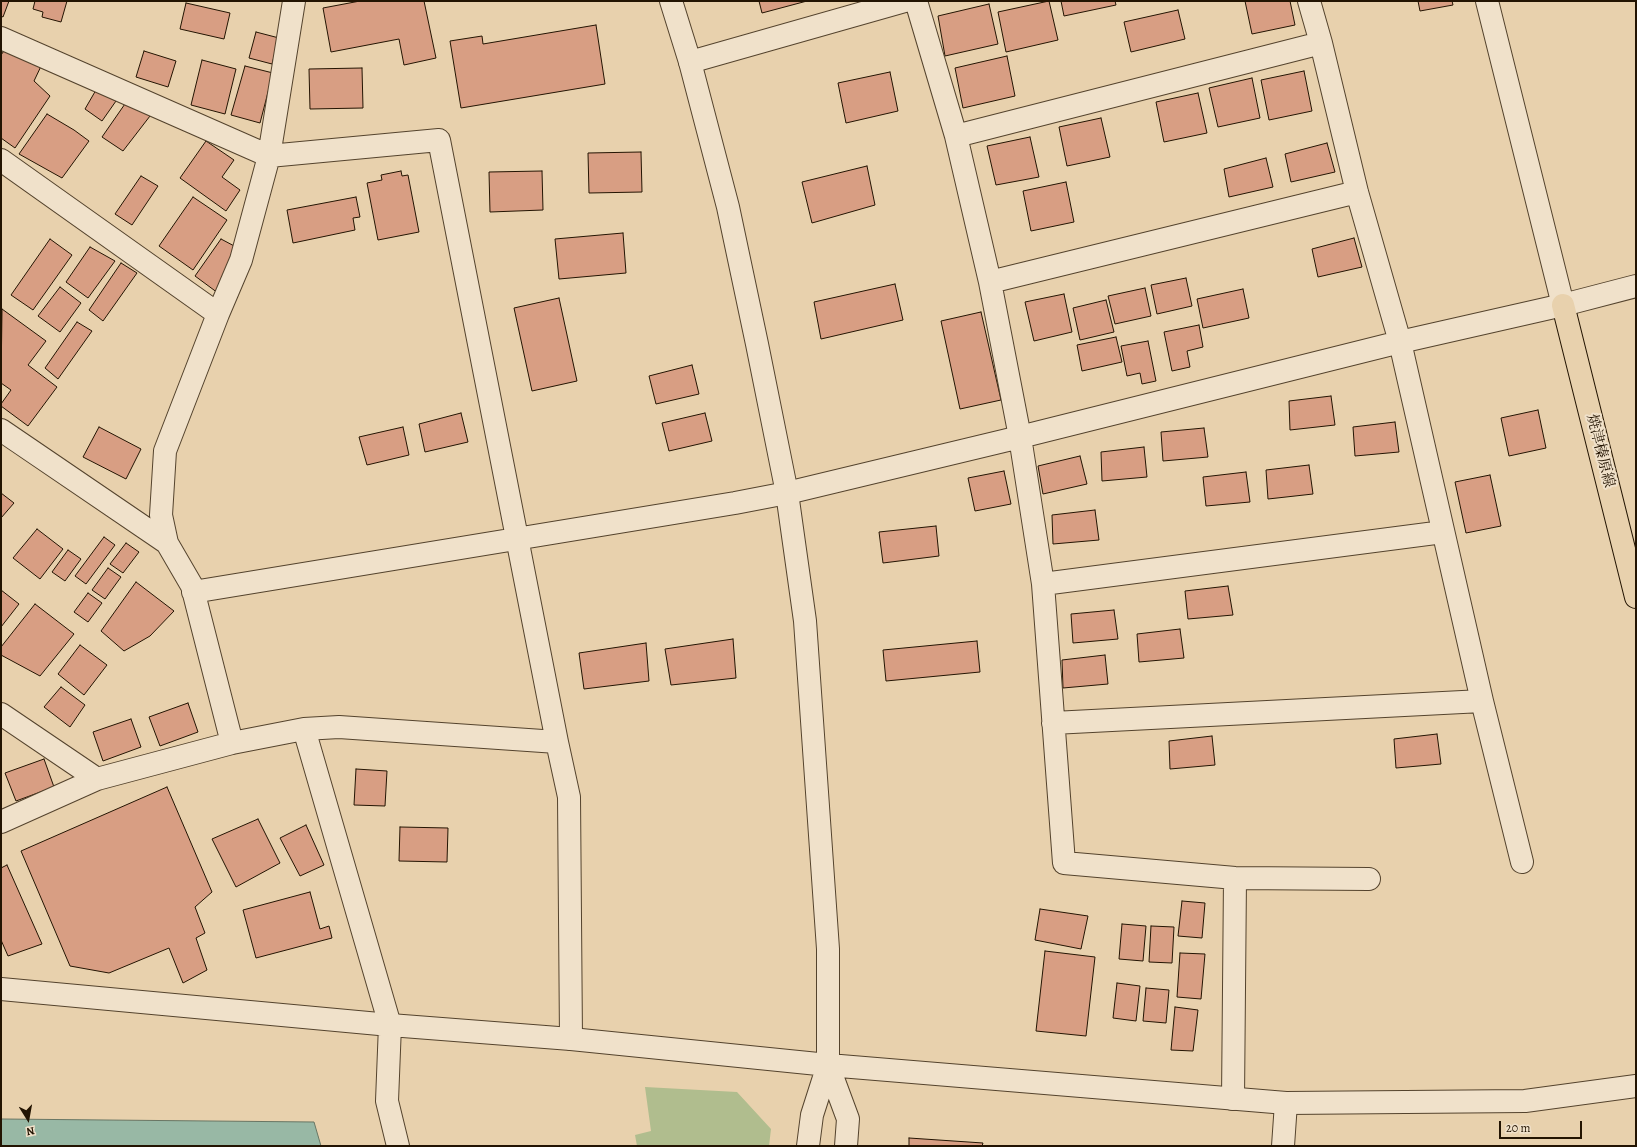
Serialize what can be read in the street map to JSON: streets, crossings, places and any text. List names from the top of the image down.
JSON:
{
  "streets": {
    "main road": ["焼津榛原線"]
  },
  "scale_bar": "20 m",
  "north": "bottom"
}
